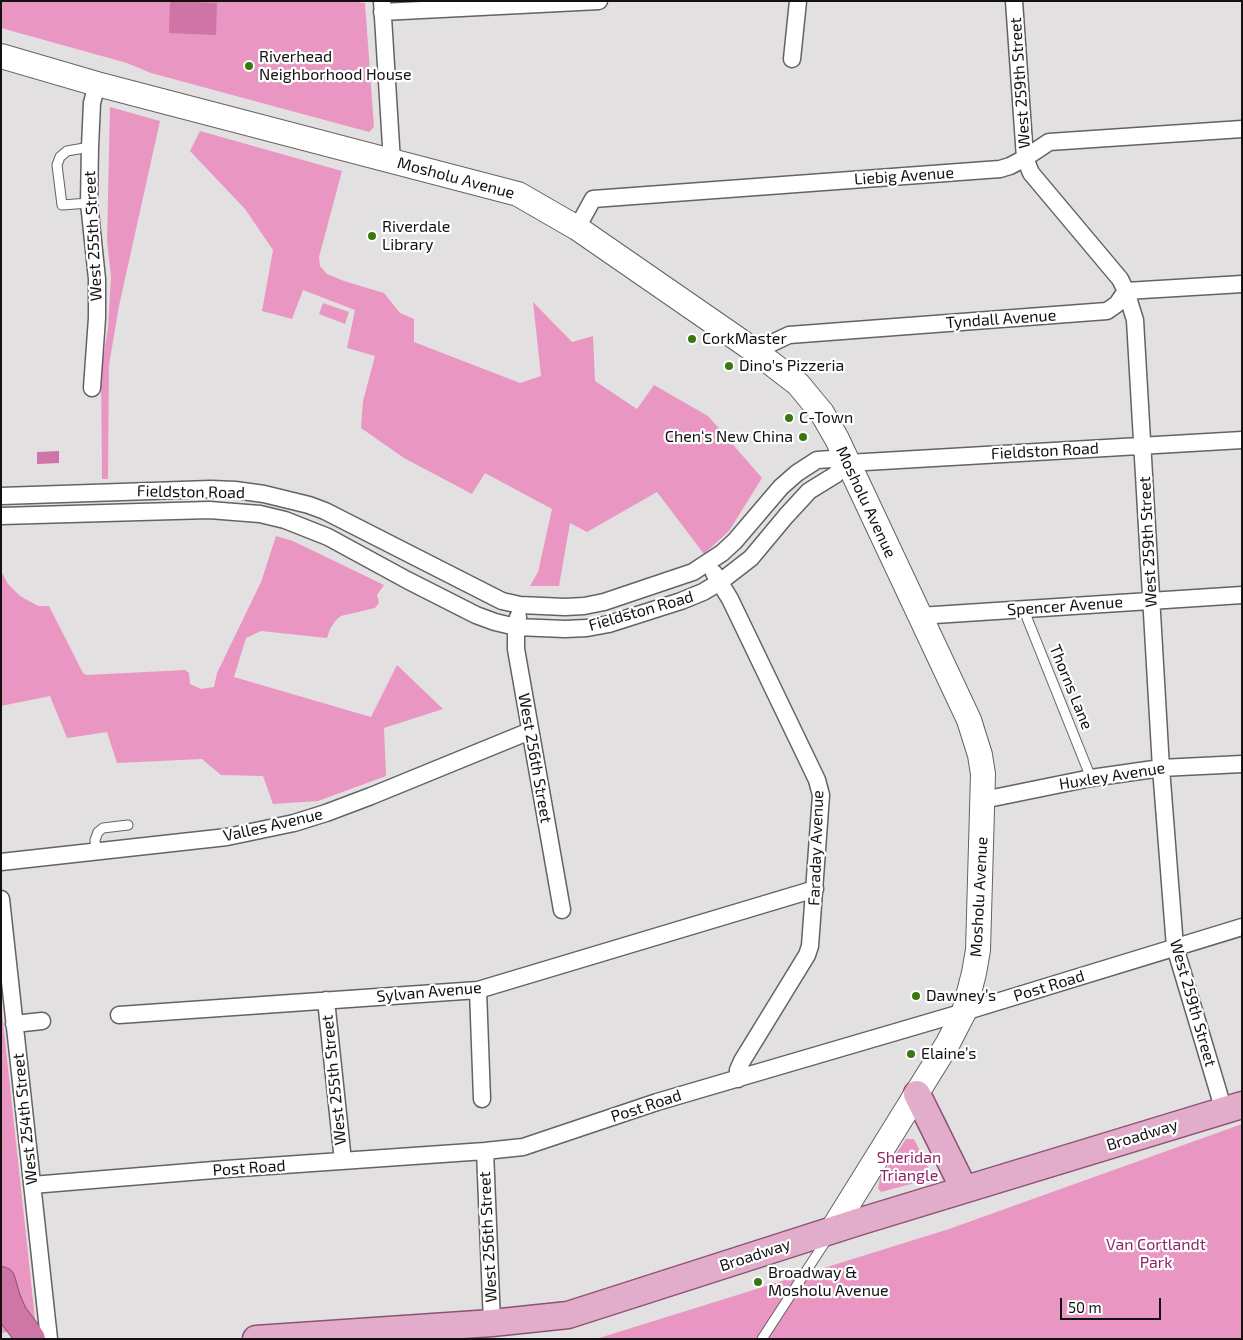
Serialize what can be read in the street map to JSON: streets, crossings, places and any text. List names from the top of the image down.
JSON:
{
  "streets": {
    "main road": ["Broadway"],
    "street": [
      "West 259th Street",
      "Liebig Avenue",
      "Mosholu Avenue",
      "West 255th Street",
      "Tyndall Avenue",
      "Fieldston Road",
      "Spencer Avenue",
      "West 256th Street",
      "Huxley Avenue",
      "Valles Avenue",
      "Faraday Avenue",
      "Post Road",
      "Sylvan Avenue",
      "West 254th Street"
    ],
    "lane": ["Thorns Lane"]
  },
  "crossings": [
    ["West 259th Street", "Liebig Avenue"],
    ["West 259th Street", "Tyndall Avenue"],
    ["West 259th Street", "Fieldston Road"],
    ["West 259th Street", "Spencer Avenue"],
    ["West 259th Street", "Huxley Avenue"],
    ["West 259th Street", "Post Road"],
    ["West 259th Street", "Broadway"],
    ["Liebig Avenue", "Mosholu Avenue"],
    ["Mosholu Avenue", "West 255th Street"],
    ["Mosholu Avenue", "Tyndall Avenue"],
    ["Mosholu Avenue", "Fieldston Road"],
    ["Mosholu Avenue", "Spencer Avenue"],
    ["Mosholu Avenue", "Huxley Avenue"],
    ["Mosholu Avenue", "Post Road"],
    ["Mosholu Avenue", "Broadway"],
    ["West 255th Street", "Post Road"],
    ["West 255th Street", "Sylvan Avenue"],
    ["Fieldston Road", "West 256th Street"],
    ["Fieldston Road", "Faraday Avenue"],
    ["Spencer Avenue", "Thorns Lane"],
    ["Thorns Lane", "Huxley Avenue"],
    ["West 256th Street", "Valles Avenue"],
    ["West 256th Street", "Post Road"],
    ["West 256th Street", "Broadway"],
    ["Faraday Avenue", "Post Road"],
    ["Faraday Avenue", "Sylvan Avenue"],
    ["Post Road", "West 254th Street"]
  ],
  "parks": ["Sheridan Triangle", "Van Cortlandt Park"],
  "places": [
    "Riverhead Neighborhood House",
    "Riverdale Library",
    "CorkMaster",
    "Dino's Pizzeria",
    "C-Town",
    "Chen‘s New China",
    "Dawney’s",
    "Elaine’s",
    "Broadway & Mosholu Avenue"
  ],
  "scale_bar": "50 m"
}
